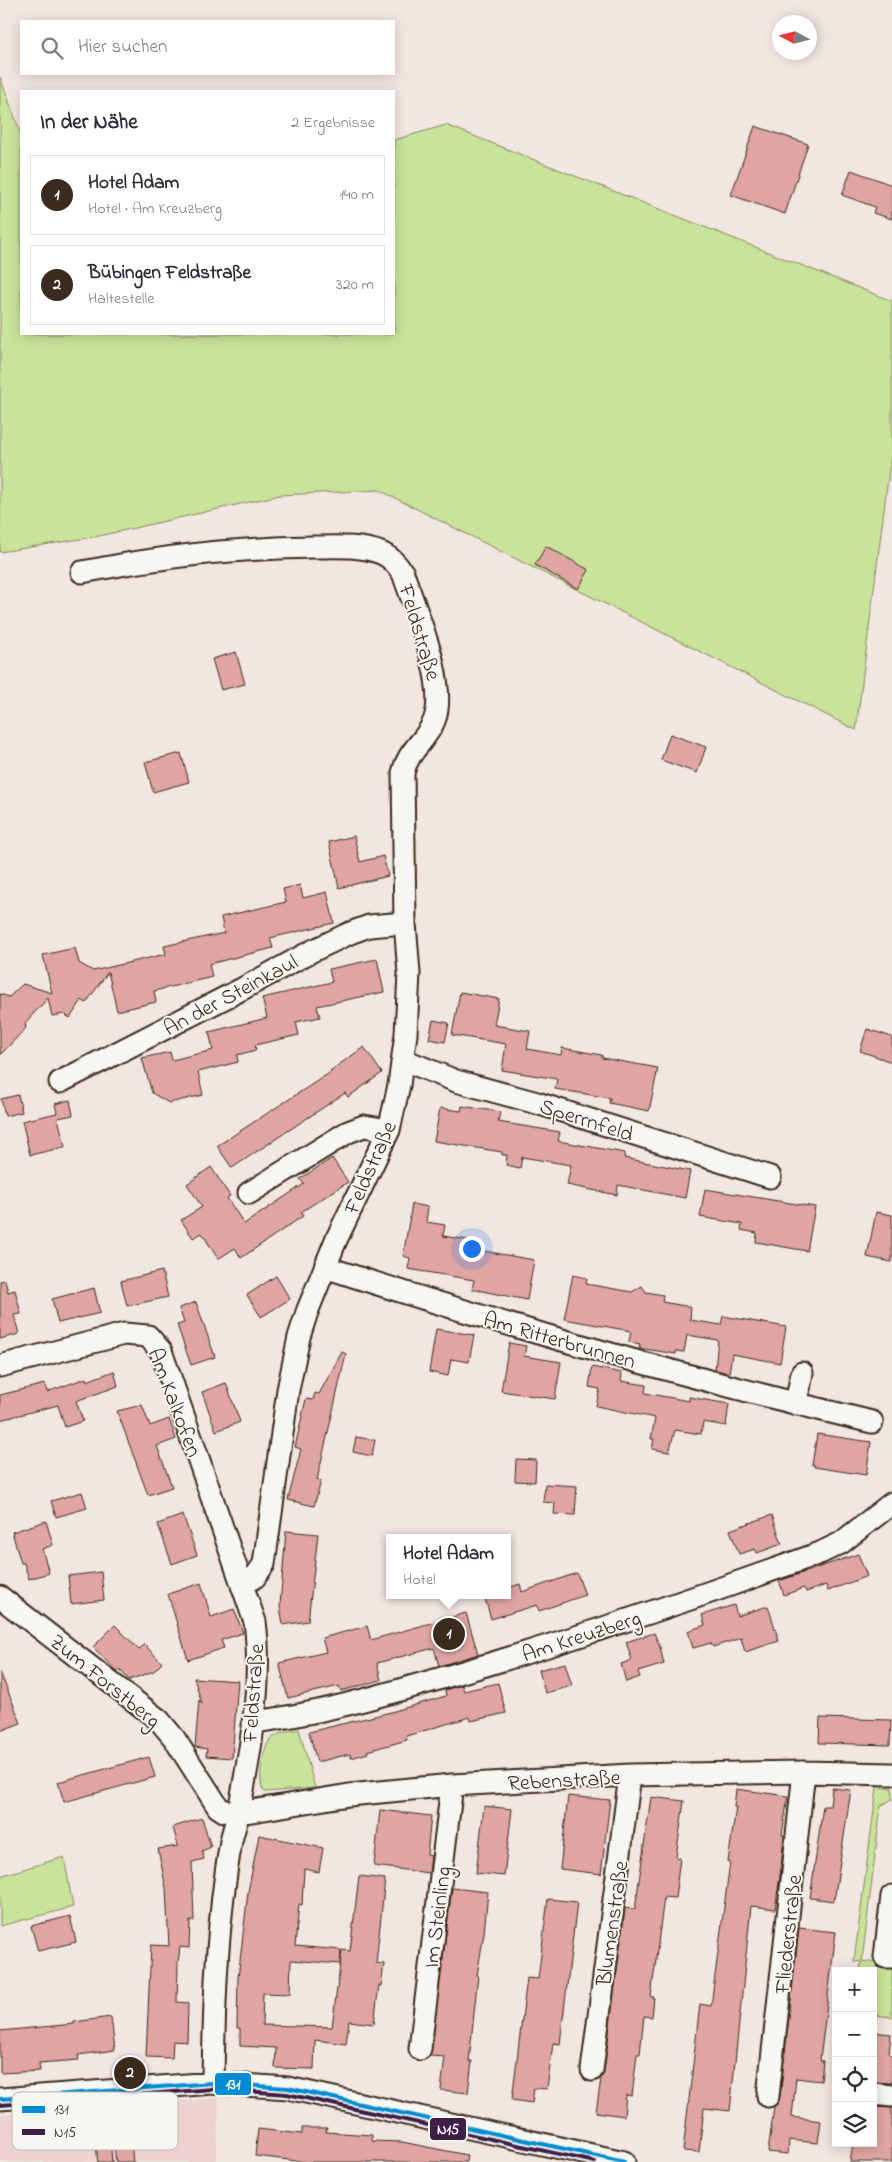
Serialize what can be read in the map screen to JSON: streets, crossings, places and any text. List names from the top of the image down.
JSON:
{
  "streets": {
    "street": [
      "Feldstraße",
      "An der Steinkaul",
      "Sperrnfeld",
      "Am Ritterbrunnen",
      "Am Kalkofen",
      "Am Kreuzberg",
      "Zum Forstberg",
      "Rebenstraße",
      "Im Steinling",
      "Blumenstraße",
      "Fliederstraße"
    ]
  },
  "crossings": [
    ["Feldstraße", "An der Steinkaul"],
    ["Feldstraße", "Sperrnfeld"],
    ["Feldstraße", "Am Ritterbrunnen"],
    ["Feldstraße", "Am Kalkofen"],
    ["Feldstraße", "Am Kreuzberg"],
    ["Feldstraße", "Zum Forstberg"],
    ["Feldstraße", "Rebenstraße"],
    ["Zum Forstberg", "Rebenstraße"],
    ["Rebenstraße", "Im Steinling"],
    ["Rebenstraße", "Blumenstraße"],
    ["Rebenstraße", "Fliederstraße"]
  ],
  "lines": ["transit line 131", "transit line N15"],
  "legend": ["131", "N15"],
  "north": "left",
  "page": {
    "search": "Hier suchen",
    "heading": ["In der Nähe", "2 Ergebnisse"],
    "list": [
      {
        "mark": "1",
        "name": "Hotel Adam",
        "note": "Hotel · Am Kreuzberg",
        "value": "140 m"
      },
      {
        "mark": "2",
        "name": "Bübingen Feldstraße",
        "note": "Haltestelle",
        "value": "320 m"
      }
    ],
    "popup": ["Hotel Adam", "Hotel"],
    "pins": ["1", "2"],
    "map_buttons": ["+", "−"]
  }
}
